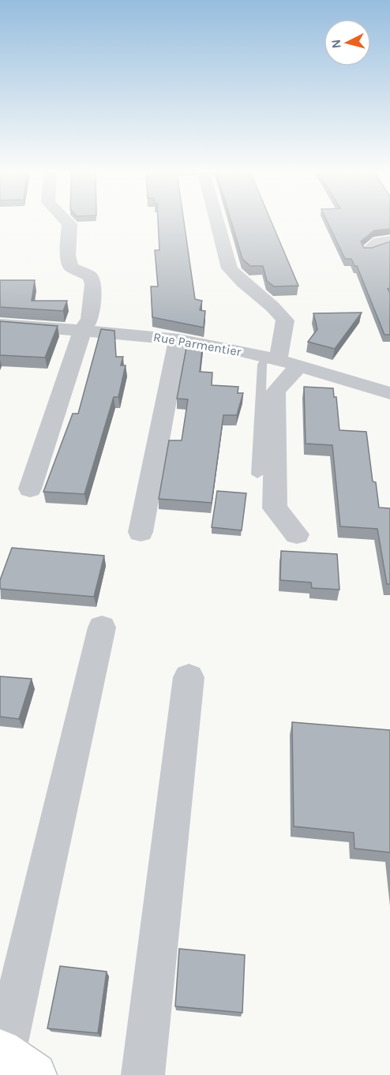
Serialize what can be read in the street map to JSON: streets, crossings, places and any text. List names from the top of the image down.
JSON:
{
  "streets": {
    "street": ["Rue Parmentier"]
  },
  "north": "left"
}
